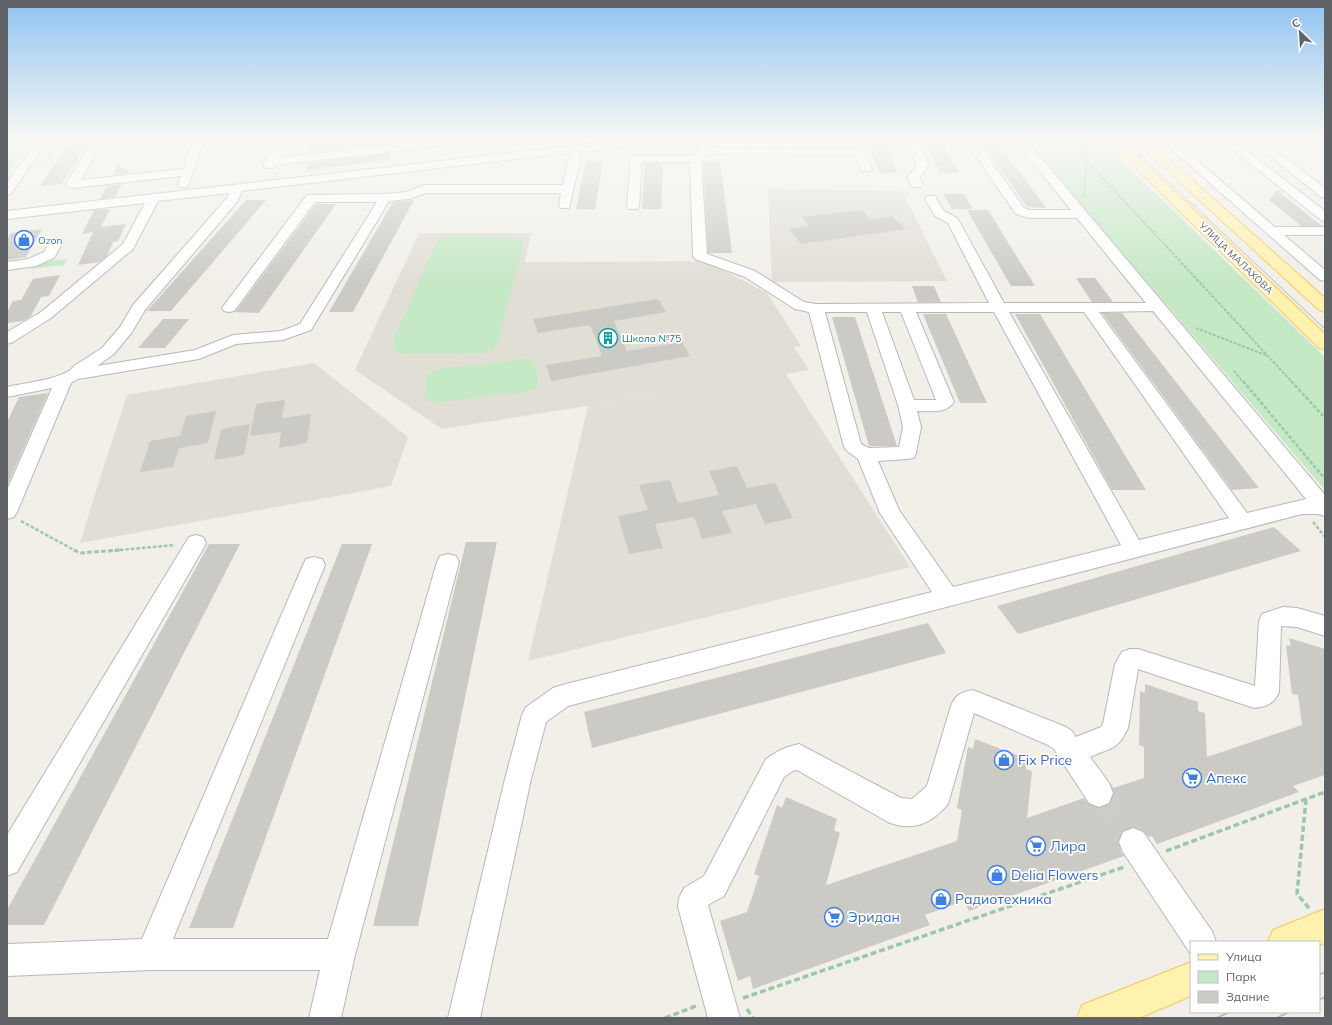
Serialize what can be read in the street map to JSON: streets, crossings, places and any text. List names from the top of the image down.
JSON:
{
  "streets": {
    "main road": ["УЛИЦА МАЛАХОВА"]
  },
  "places": {
    "shop": [
      "Ozon",
      "Fix Price",
      "Delia Flowers",
      "Радиотехника"
    ],
    "building": ["Школа №75"],
    "supermarket": ["Апекс", "Лира", "Эридан"]
  },
  "legend": ["Улица", "Парк", "Здание"],
  "north": "top left"
}
